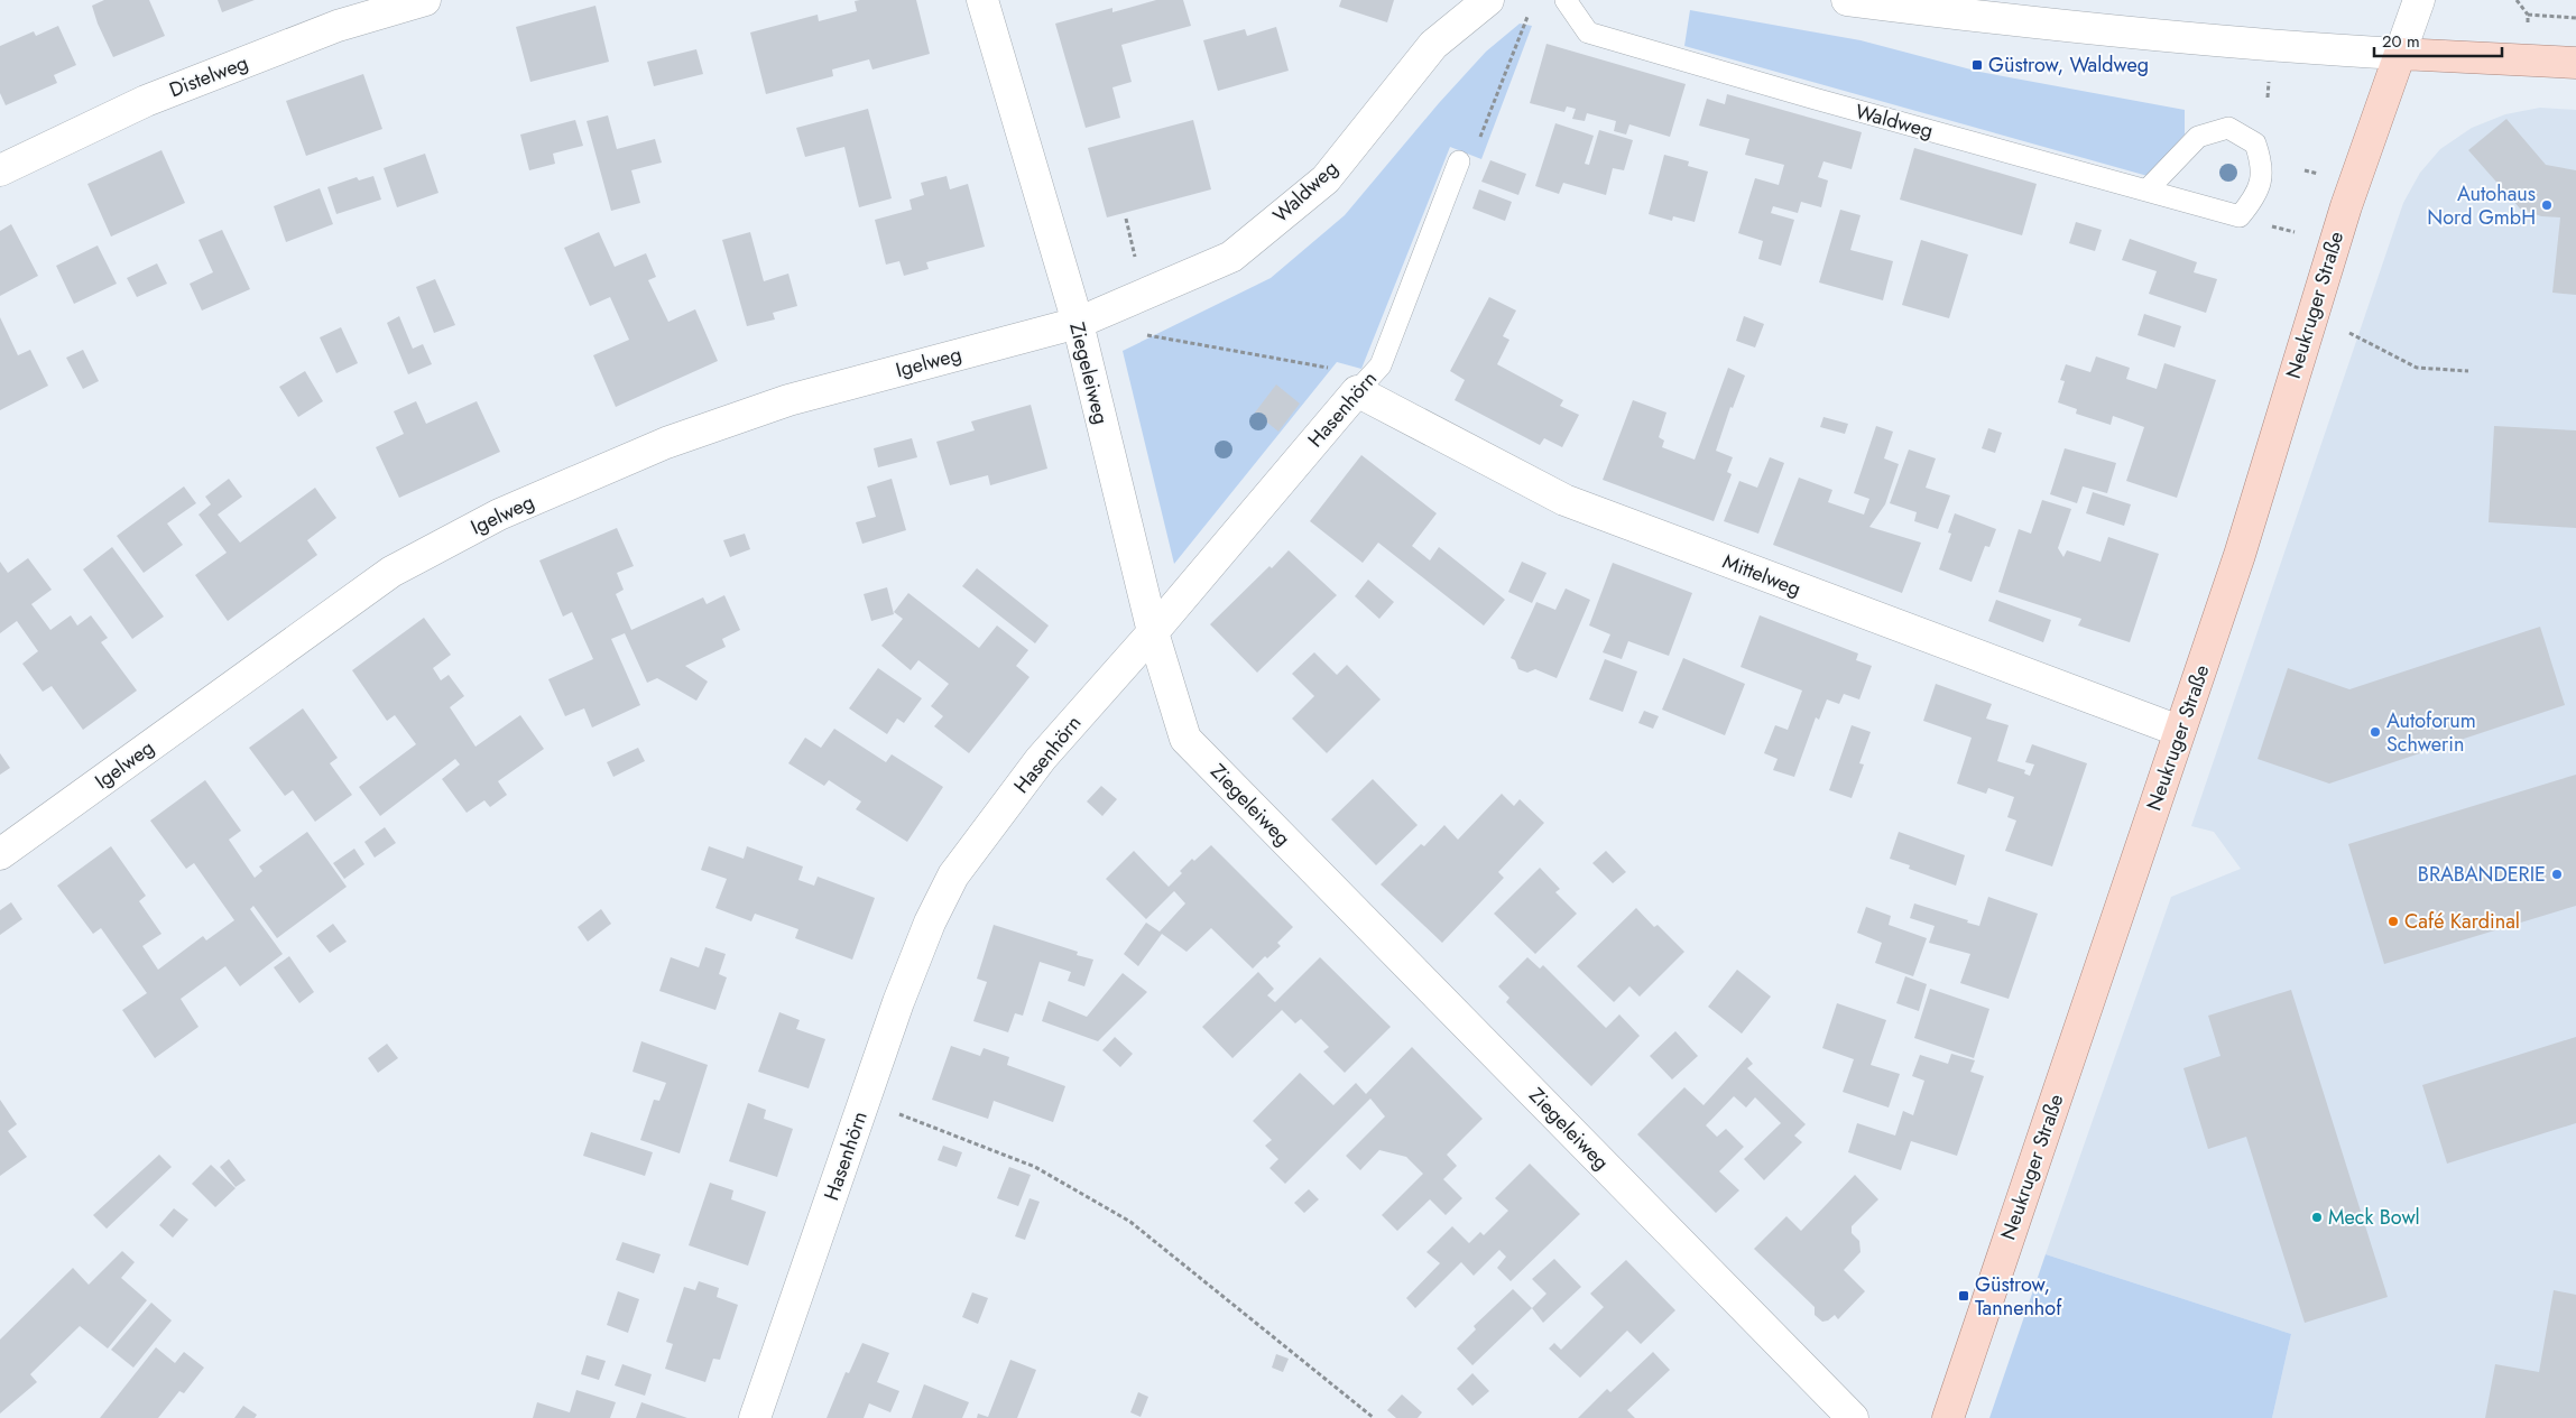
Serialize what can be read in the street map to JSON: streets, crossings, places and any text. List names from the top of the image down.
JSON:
{
  "streets": {
    "main road": ["Neukruger Straße"],
    "street": [
      "Distelweg",
      "Waldweg",
      "Igelweg",
      "Ziegeleiweg",
      "Hasenhörn",
      "Mittelweg"
    ]
  },
  "crossings": [
    ["Waldweg", "Igelweg"],
    ["Waldweg", "Ziegeleiweg"],
    ["Neukruger Straße", "Mittelweg"],
    ["Igelweg", "Ziegeleiweg"],
    ["Ziegeleiweg", "Hasenhörn"],
    ["Hasenhörn", "Mittelweg"]
  ],
  "places": {
    "transit": ["Güstrow, Waldweg", "Güstrow, Tannenhof"],
    "other": [
      "Autohaus Nord GmbH",
      "Autoforum Schwerin",
      "BRABANDERIE",
      "Café Kardinal",
      "Meck Bowl"
    ]
  },
  "scale_bar": "20 m"
}
